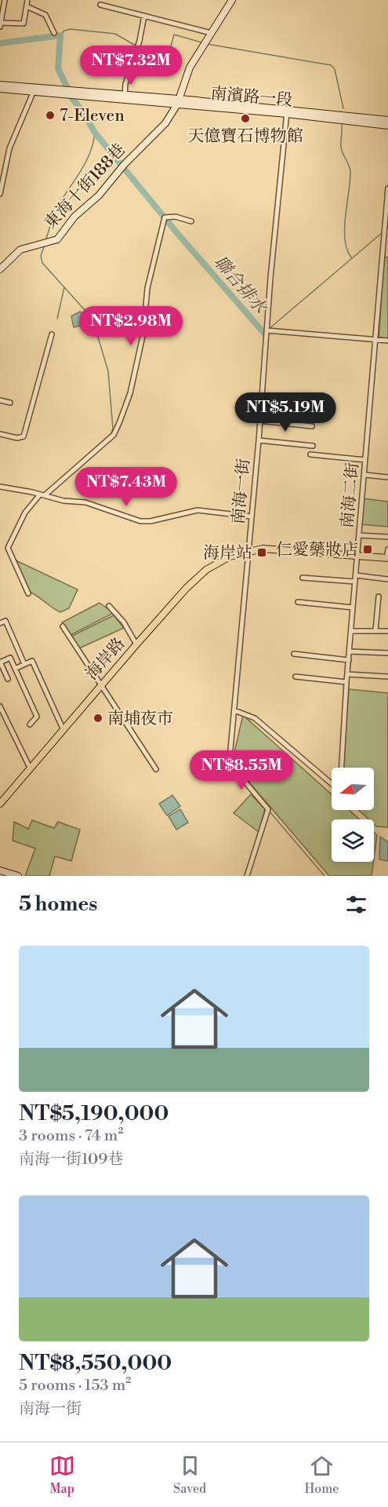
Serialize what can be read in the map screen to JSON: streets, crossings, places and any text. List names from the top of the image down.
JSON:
{
  "streets": {
    "main road": ["南濱路一段", "東海十街188巷", "海岸路"],
    "street": ["南海一街", "南海二街"]
  },
  "crossings": [
    ["南濱路一段", "東海十街188巷"],
    ["南濱路一段", "南海一街"],
    ["南海一街", "海岸路"],
    ["南海二街", "海岸路"]
  ],
  "water": ["聯合排水"],
  "places": {
    "other": ["7-Eleven", "天億寶石博物館", "南埔夜市"],
    "transit": ["仁愛藥妝店", "海岸站"]
  },
  "north": "left",
  "page": {
    "price": [
      "NT$7.32M",
      "NT$2.98M",
      "NT$5.19M",
      "NT$7.43M",
      "NT$8.55M"
    ],
    "heading": "5 homes",
    "list": [
      {
        "name": "NT$5,190,000",
        "note": "3 rooms · 74 m² · 南海一街109巷"
      },
      {
        "name": "NT$8,550,000",
        "note": "5 rooms · 153 m² · 南海一街"
      }
    ],
    "tabs": ["Map", "Saved", "Home"]
  }
}
